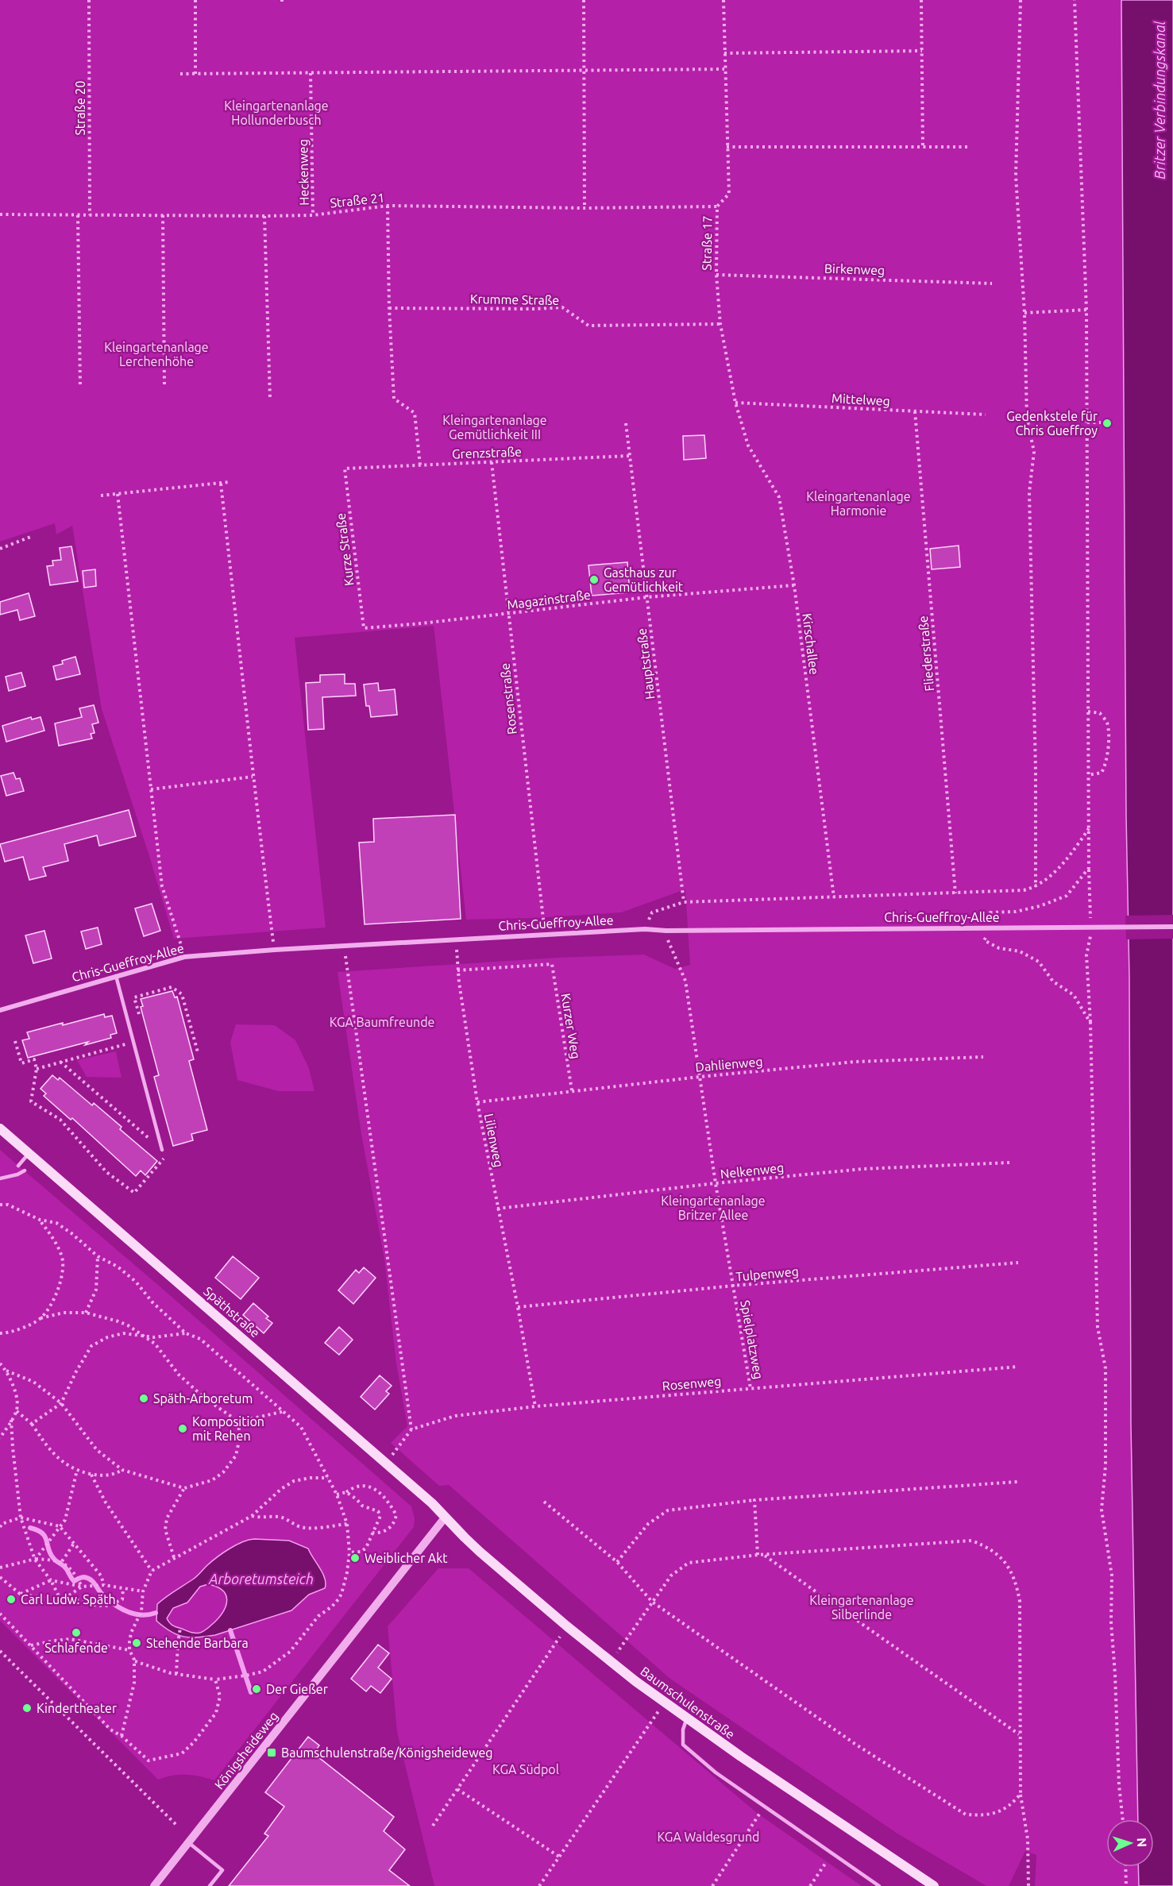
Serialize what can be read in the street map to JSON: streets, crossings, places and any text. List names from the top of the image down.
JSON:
{
  "streets": {
    "main road": ["Späthstraße", "Baumschulenstraße"],
    "street": ["Chris-Gueffroy-Allee", "Königsheideweg"],
    "path": [
      "Straße 20",
      "Heckenweg",
      "Straße 21",
      "Straße 17",
      "Birkenweg",
      "Krumme Straße",
      "Mittelweg",
      "Grenzstraße",
      "Kurze Straße",
      "Magazinstraße",
      "Kirschallee",
      "Fliederstraße",
      "Hauptstraße",
      "Rosenstraße",
      "Kurzer Weg",
      "Dahlienweg",
      "Lilienweg",
      "Nelkenweg",
      "Tulpenweg",
      "Spielplatzweg",
      "Rosenweg"
    ]
  },
  "crossings": [
    ["Straße 20", "Straße 21"],
    ["Heckenweg", "Straße 21"],
    ["Straße 21", "Straße 17"],
    ["Straße 17", "Birkenweg"],
    ["Straße 17", "Krumme Straße"],
    ["Straße 17", "Mittelweg"],
    ["Straße 17", "Kirschallee"],
    ["Mittelweg", "Kirschallee"],
    ["Mittelweg", "Fliederstraße"],
    ["Grenzstraße", "Kurze Straße"],
    ["Grenzstraße", "Hauptstraße"],
    ["Grenzstraße", "Rosenstraße"],
    ["Kurze Straße", "Magazinstraße"],
    ["Magazinstraße", "Kirschallee"],
    ["Magazinstraße", "Hauptstraße"],
    ["Magazinstraße", "Rosenstraße"],
    ["Rosenstraße", "Chris-Gueffroy-Allee"],
    ["Chris-Gueffroy-Allee", "Lilienweg"],
    ["Chris-Gueffroy-Allee", "Spielplatzweg"],
    ["Kurzer Weg", "Dahlienweg"],
    ["Kurzer Weg", "Lilienweg"],
    ["Dahlienweg", "Lilienweg"],
    ["Dahlienweg", "Spielplatzweg"],
    ["Lilienweg", "Nelkenweg"],
    ["Lilienweg", "Tulpenweg"],
    ["Lilienweg", "Rosenweg"],
    ["Nelkenweg", "Spielplatzweg"],
    ["Tulpenweg", "Spielplatzweg"],
    ["Späthstraße", "Baumschulenstraße"],
    ["Späthstraße", "Königsheideweg"],
    ["Spielplatzweg", "Rosenweg"],
    ["Baumschulenstraße", "Königsheideweg"]
  ],
  "water": ["Britzer Verbindungskanal", "Arboretumsteich"],
  "parks": [
    "Kleingartenanlage Hollunderbusch",
    "Kleingartenanlage Lerchenhöhe",
    "Kleingartenanlage Gemütlichkeit III",
    "Kleingartenanlage Harmonie",
    "KGA Baumfreunde",
    "Kleingartenanlage Britzer Allee",
    "Kleingartenanlage Silberlinde",
    "KGA Südpol",
    "KGA Waldesgrund"
  ],
  "places": {
    "other": [
      "Gedenkstele für Chris Gueffroy",
      "Gasthaus zur Gemütlichkeit",
      "Späth-Arboretum",
      "Komposition mit Rehen",
      "Weiblicher Akt",
      "Carl Ludw. Späth",
      "Schlafende",
      "Stehende Barbara",
      "Der Gießer",
      "Kindertheater"
    ],
    "transit": ["Baumschulenstraße/Königsheideweg"]
  },
  "north": "right"
}
